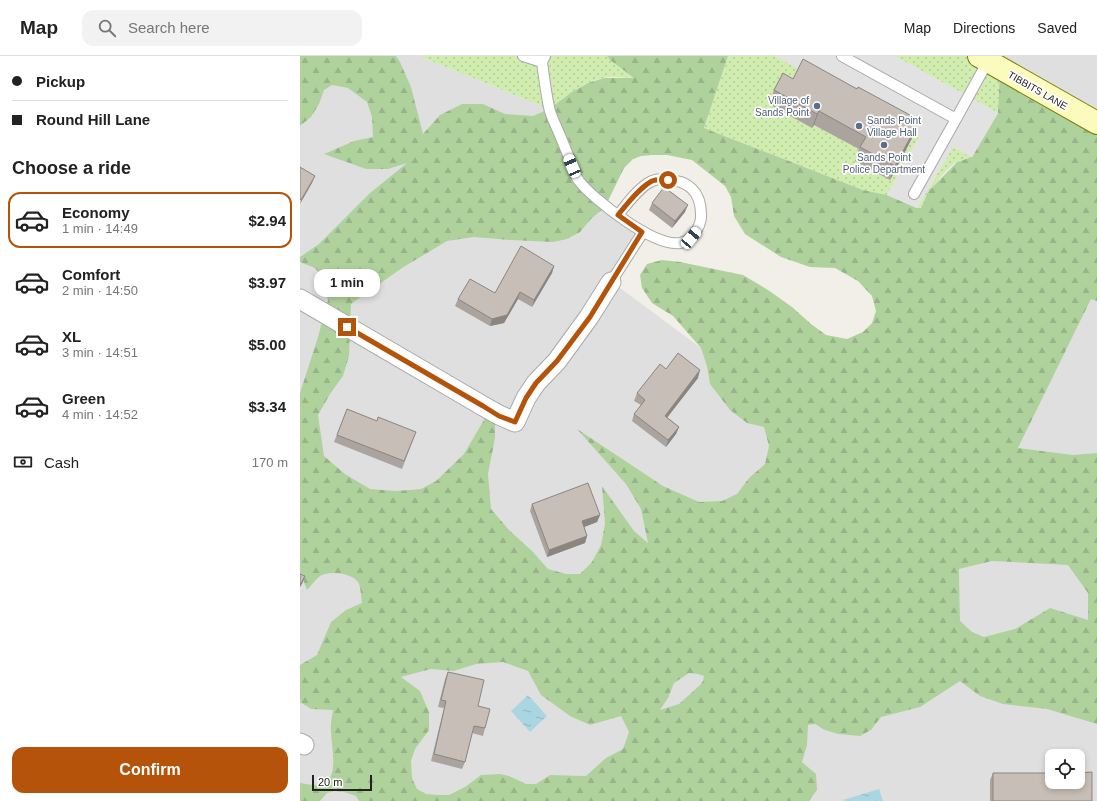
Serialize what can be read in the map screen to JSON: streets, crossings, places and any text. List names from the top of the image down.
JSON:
{
  "streets": {
    "street": ["TIBBITS LANE"]
  },
  "places": ["Village of Sands Point", "Sands Point Village Hall", "Sands Point Police Department"],
  "scale_bar": "20 m",
  "page": {
    "header": "Map",
    "search": "Search here",
    "nav": ["Map", "Directions", "Saved"],
    "banner": ["Pickup", "Round Hill Lane"],
    "heading": "Choose a ride",
    "list": [
      {
        "name": "Economy",
        "note": "1 min · 14:49",
        "value": "$2.94"
      },
      {
        "name": "Comfort",
        "note": "2 min · 14:50",
        "value": "$3.97"
      },
      {
        "name": "XL",
        "note": "3 min · 14:51",
        "value": "$5.00"
      },
      {
        "name": "Green",
        "note": "4 min · 14:52",
        "value": "$3.34"
      }
    ],
    "bubble": "1 min",
    "pay": ["Cash", "170 m"],
    "buttons": "Confirm",
    "scale": "20 m"
  }
}
